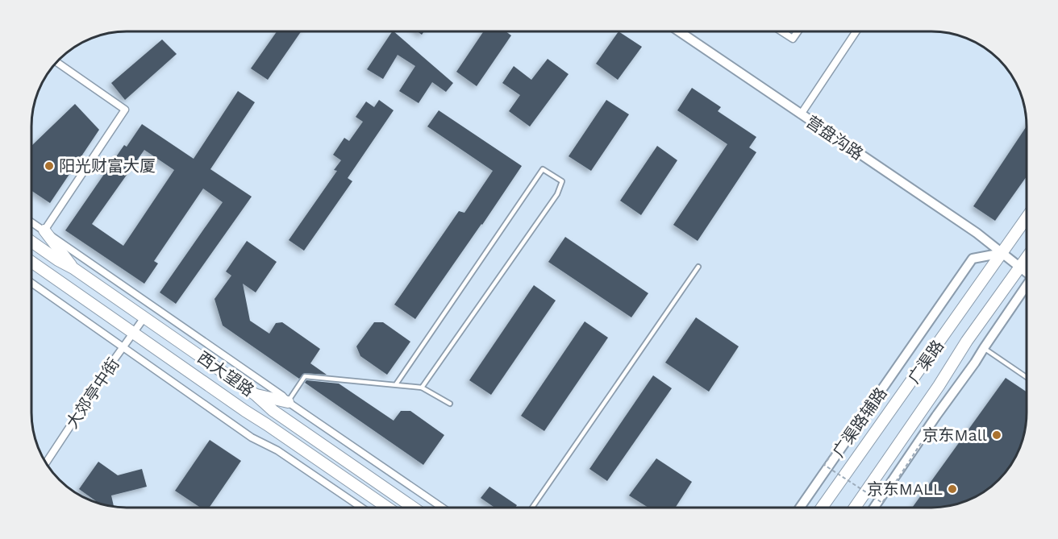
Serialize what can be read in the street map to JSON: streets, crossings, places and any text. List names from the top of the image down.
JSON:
{
  "streets": {
    "main road": ["广渠路", "西大望路"],
    "street": ["营盘沟路", "大郊亭中街", "广渠路辅路"]
  },
  "crossings": [
    ["营盘沟路", "广渠路"],
    ["营盘沟路", "广渠路辅路"],
    ["广渠路", "广渠路辅路"],
    ["西大望路", "大郊亭中街"]
  ],
  "places": ["阳光财富大厦", "京东Mall", "京东MALL"]
}
